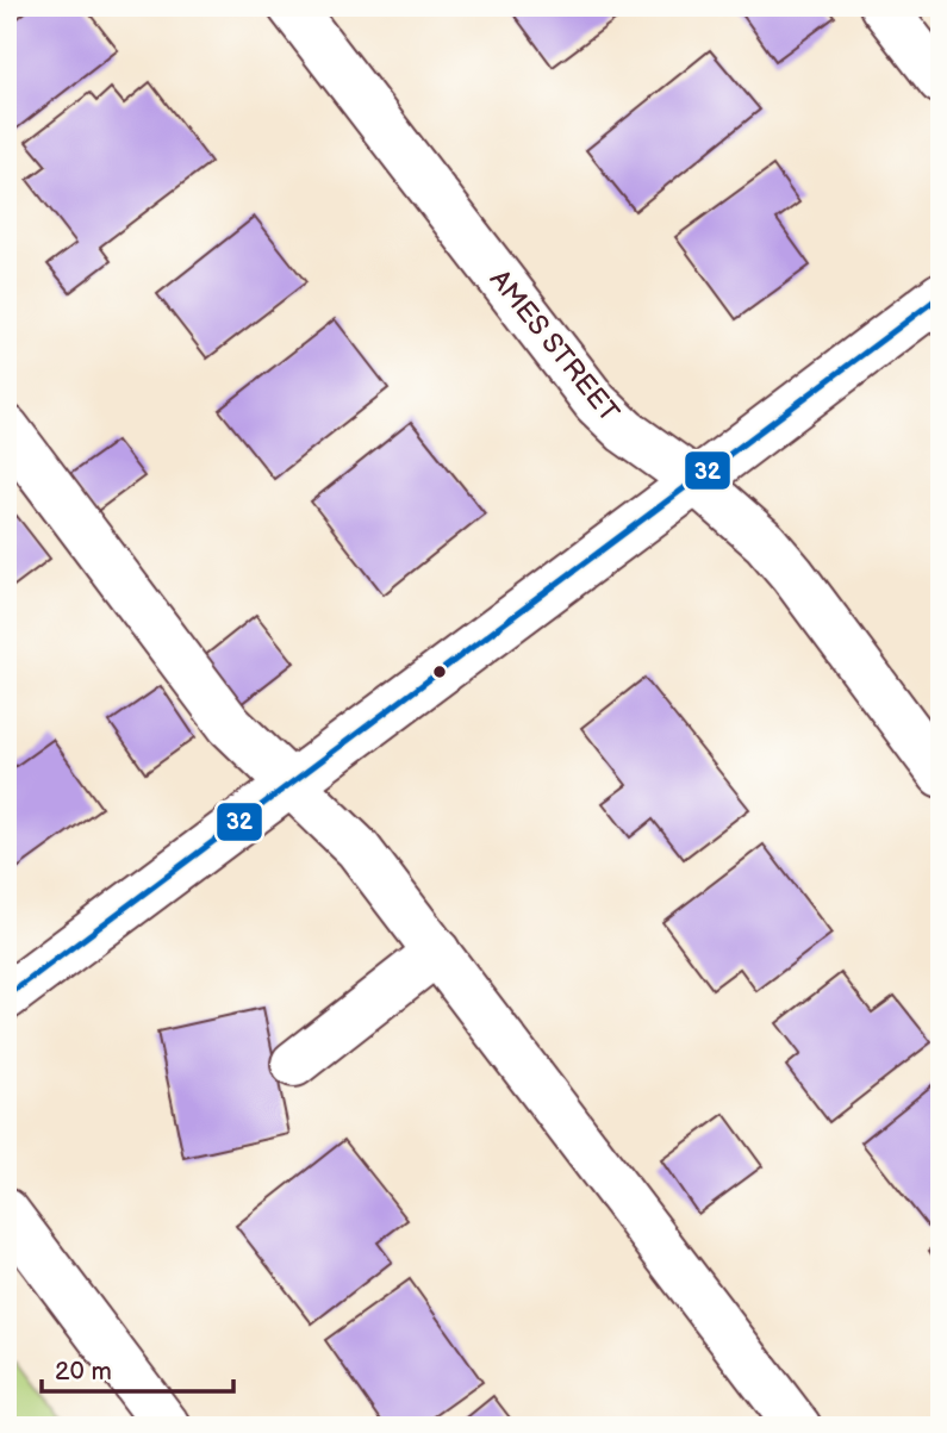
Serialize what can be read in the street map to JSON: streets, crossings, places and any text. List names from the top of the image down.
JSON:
{
  "streets": {
    "street": ["AMES STREET"]
  },
  "lines": ["transit line 32"],
  "scale_bar": "20 m"
}
